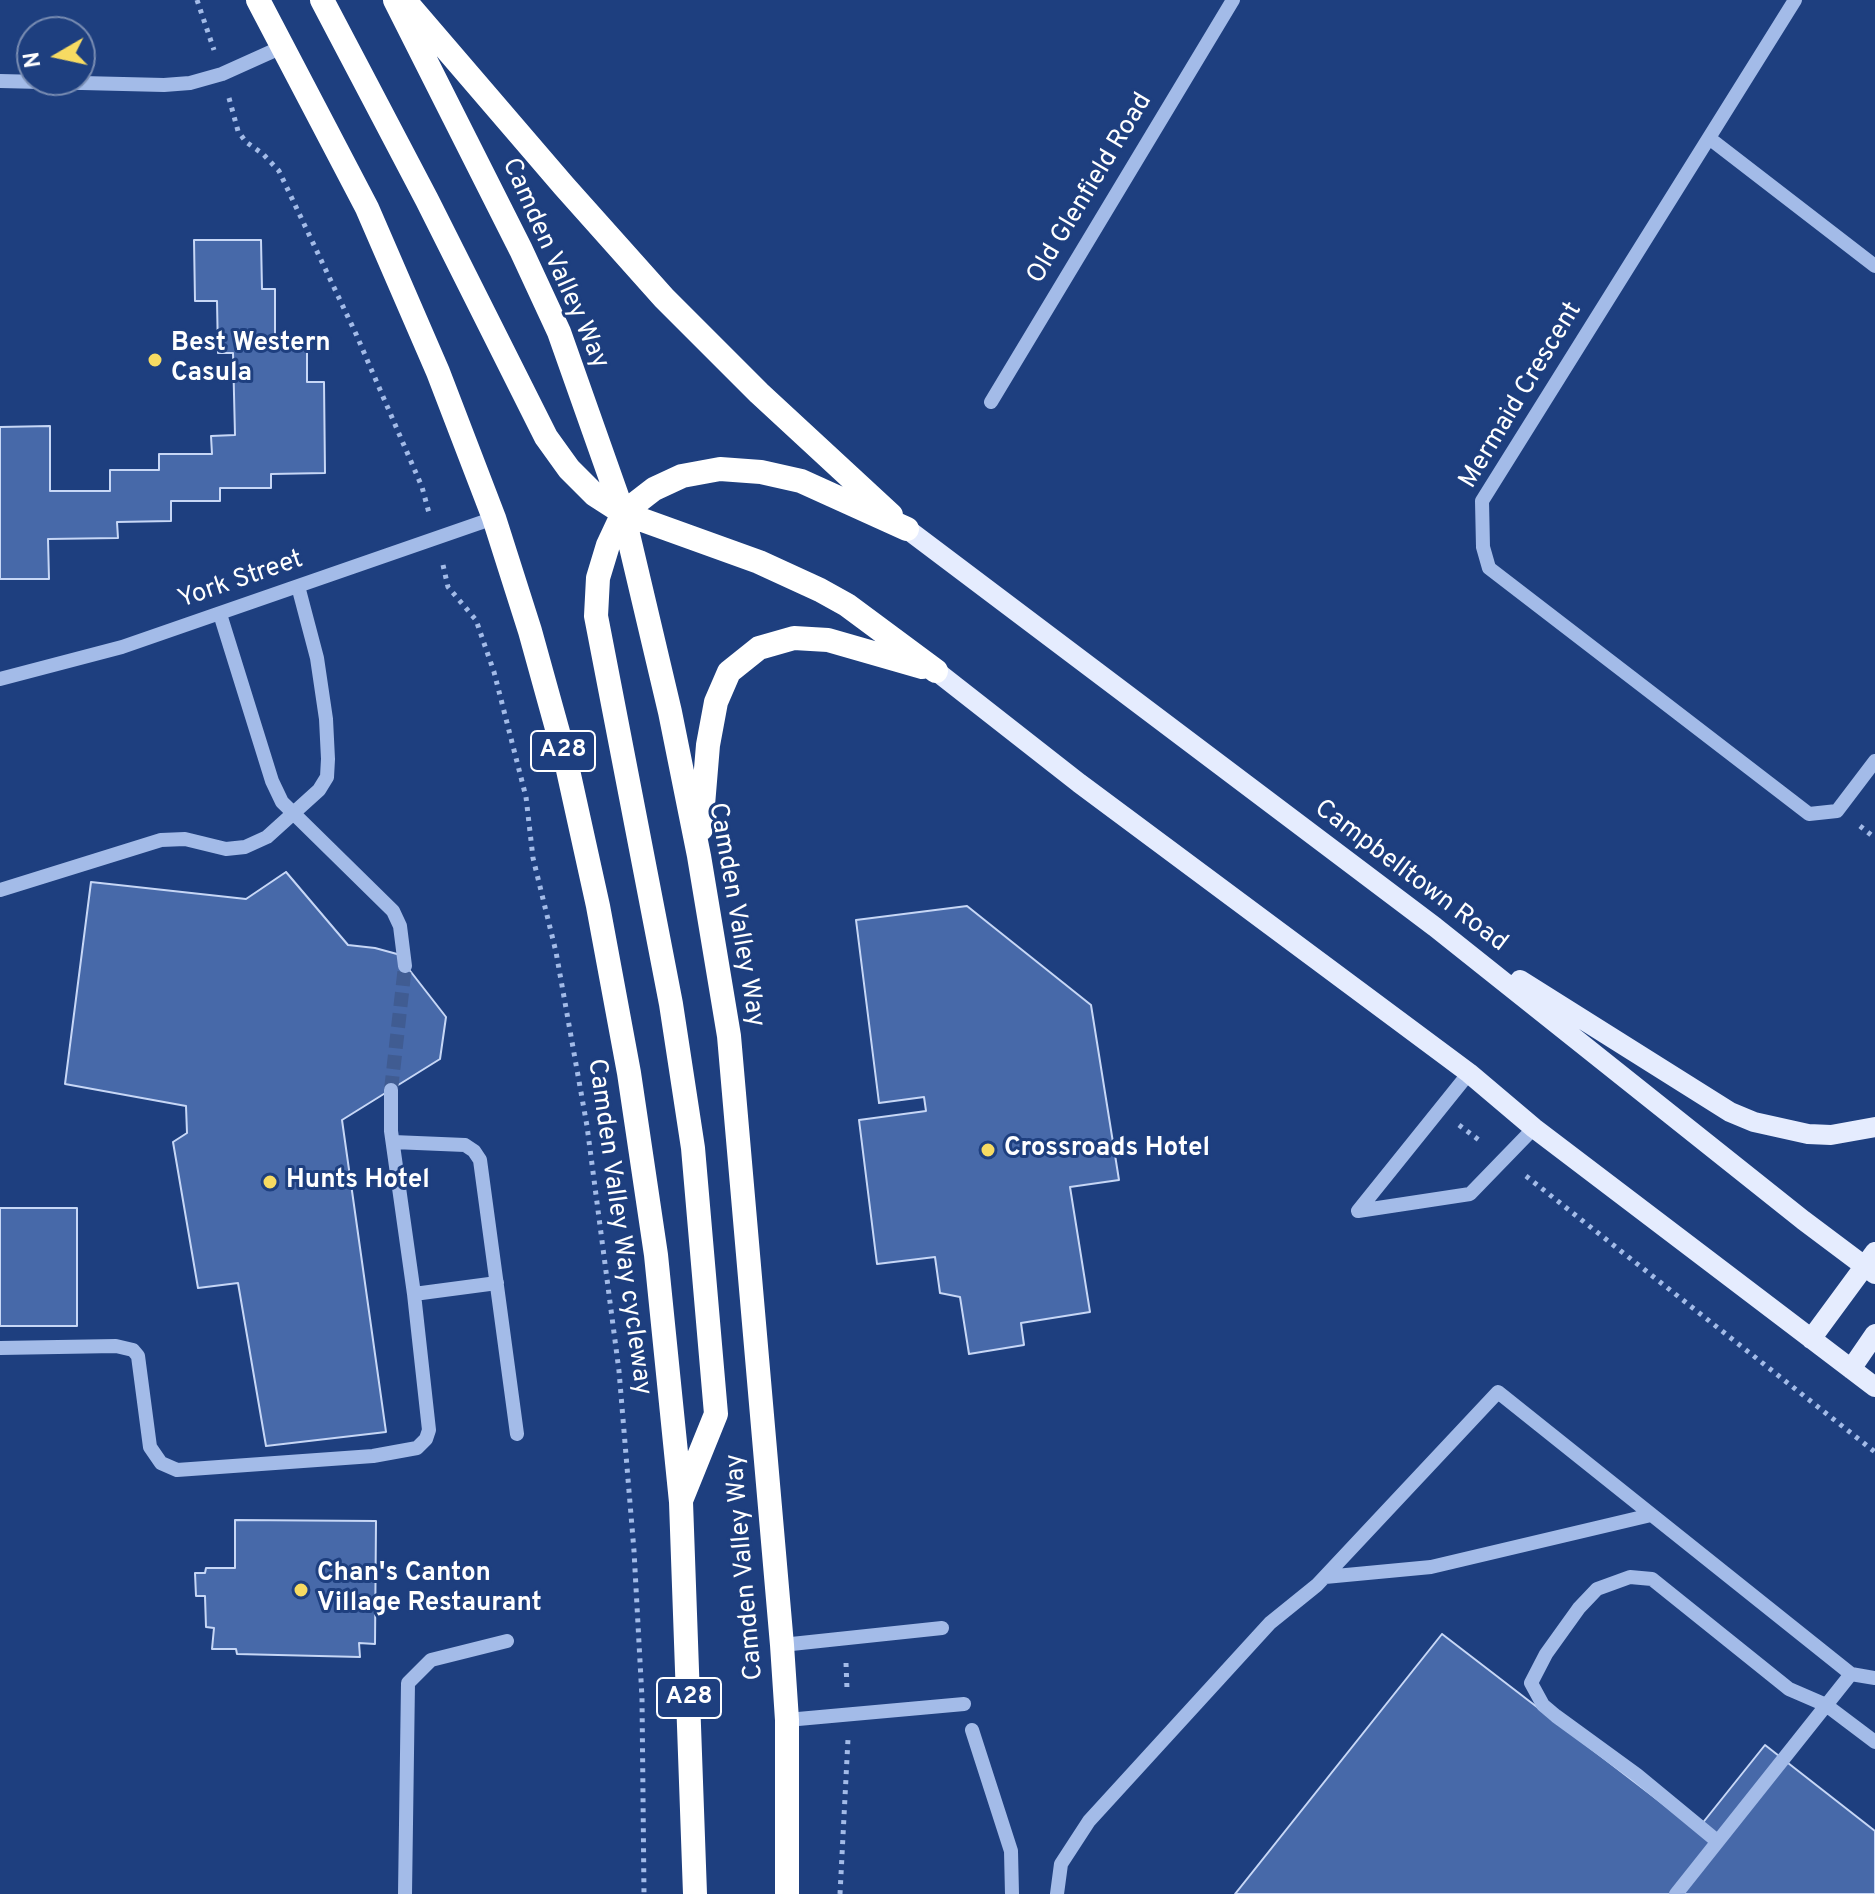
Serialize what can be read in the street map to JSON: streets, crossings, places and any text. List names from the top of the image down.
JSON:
{
  "streets": {
    "highway": ["Camden Valley Way", "A28"],
    "main road": ["Campbelltown Road"],
    "street": ["Old Glenfield Road", "Mermaid Crescent", "York Street"],
    "path": ["Camden Valley Way cycleway"]
  },
  "crossings": [
    ["York Street", "A28"]
  ],
  "places": [
    "Best Western Casula",
    "Crossroads Hotel",
    "Hunts Hotel",
    "Chan's Canton Village Restaurant"
  ],
  "north": "left"
}
